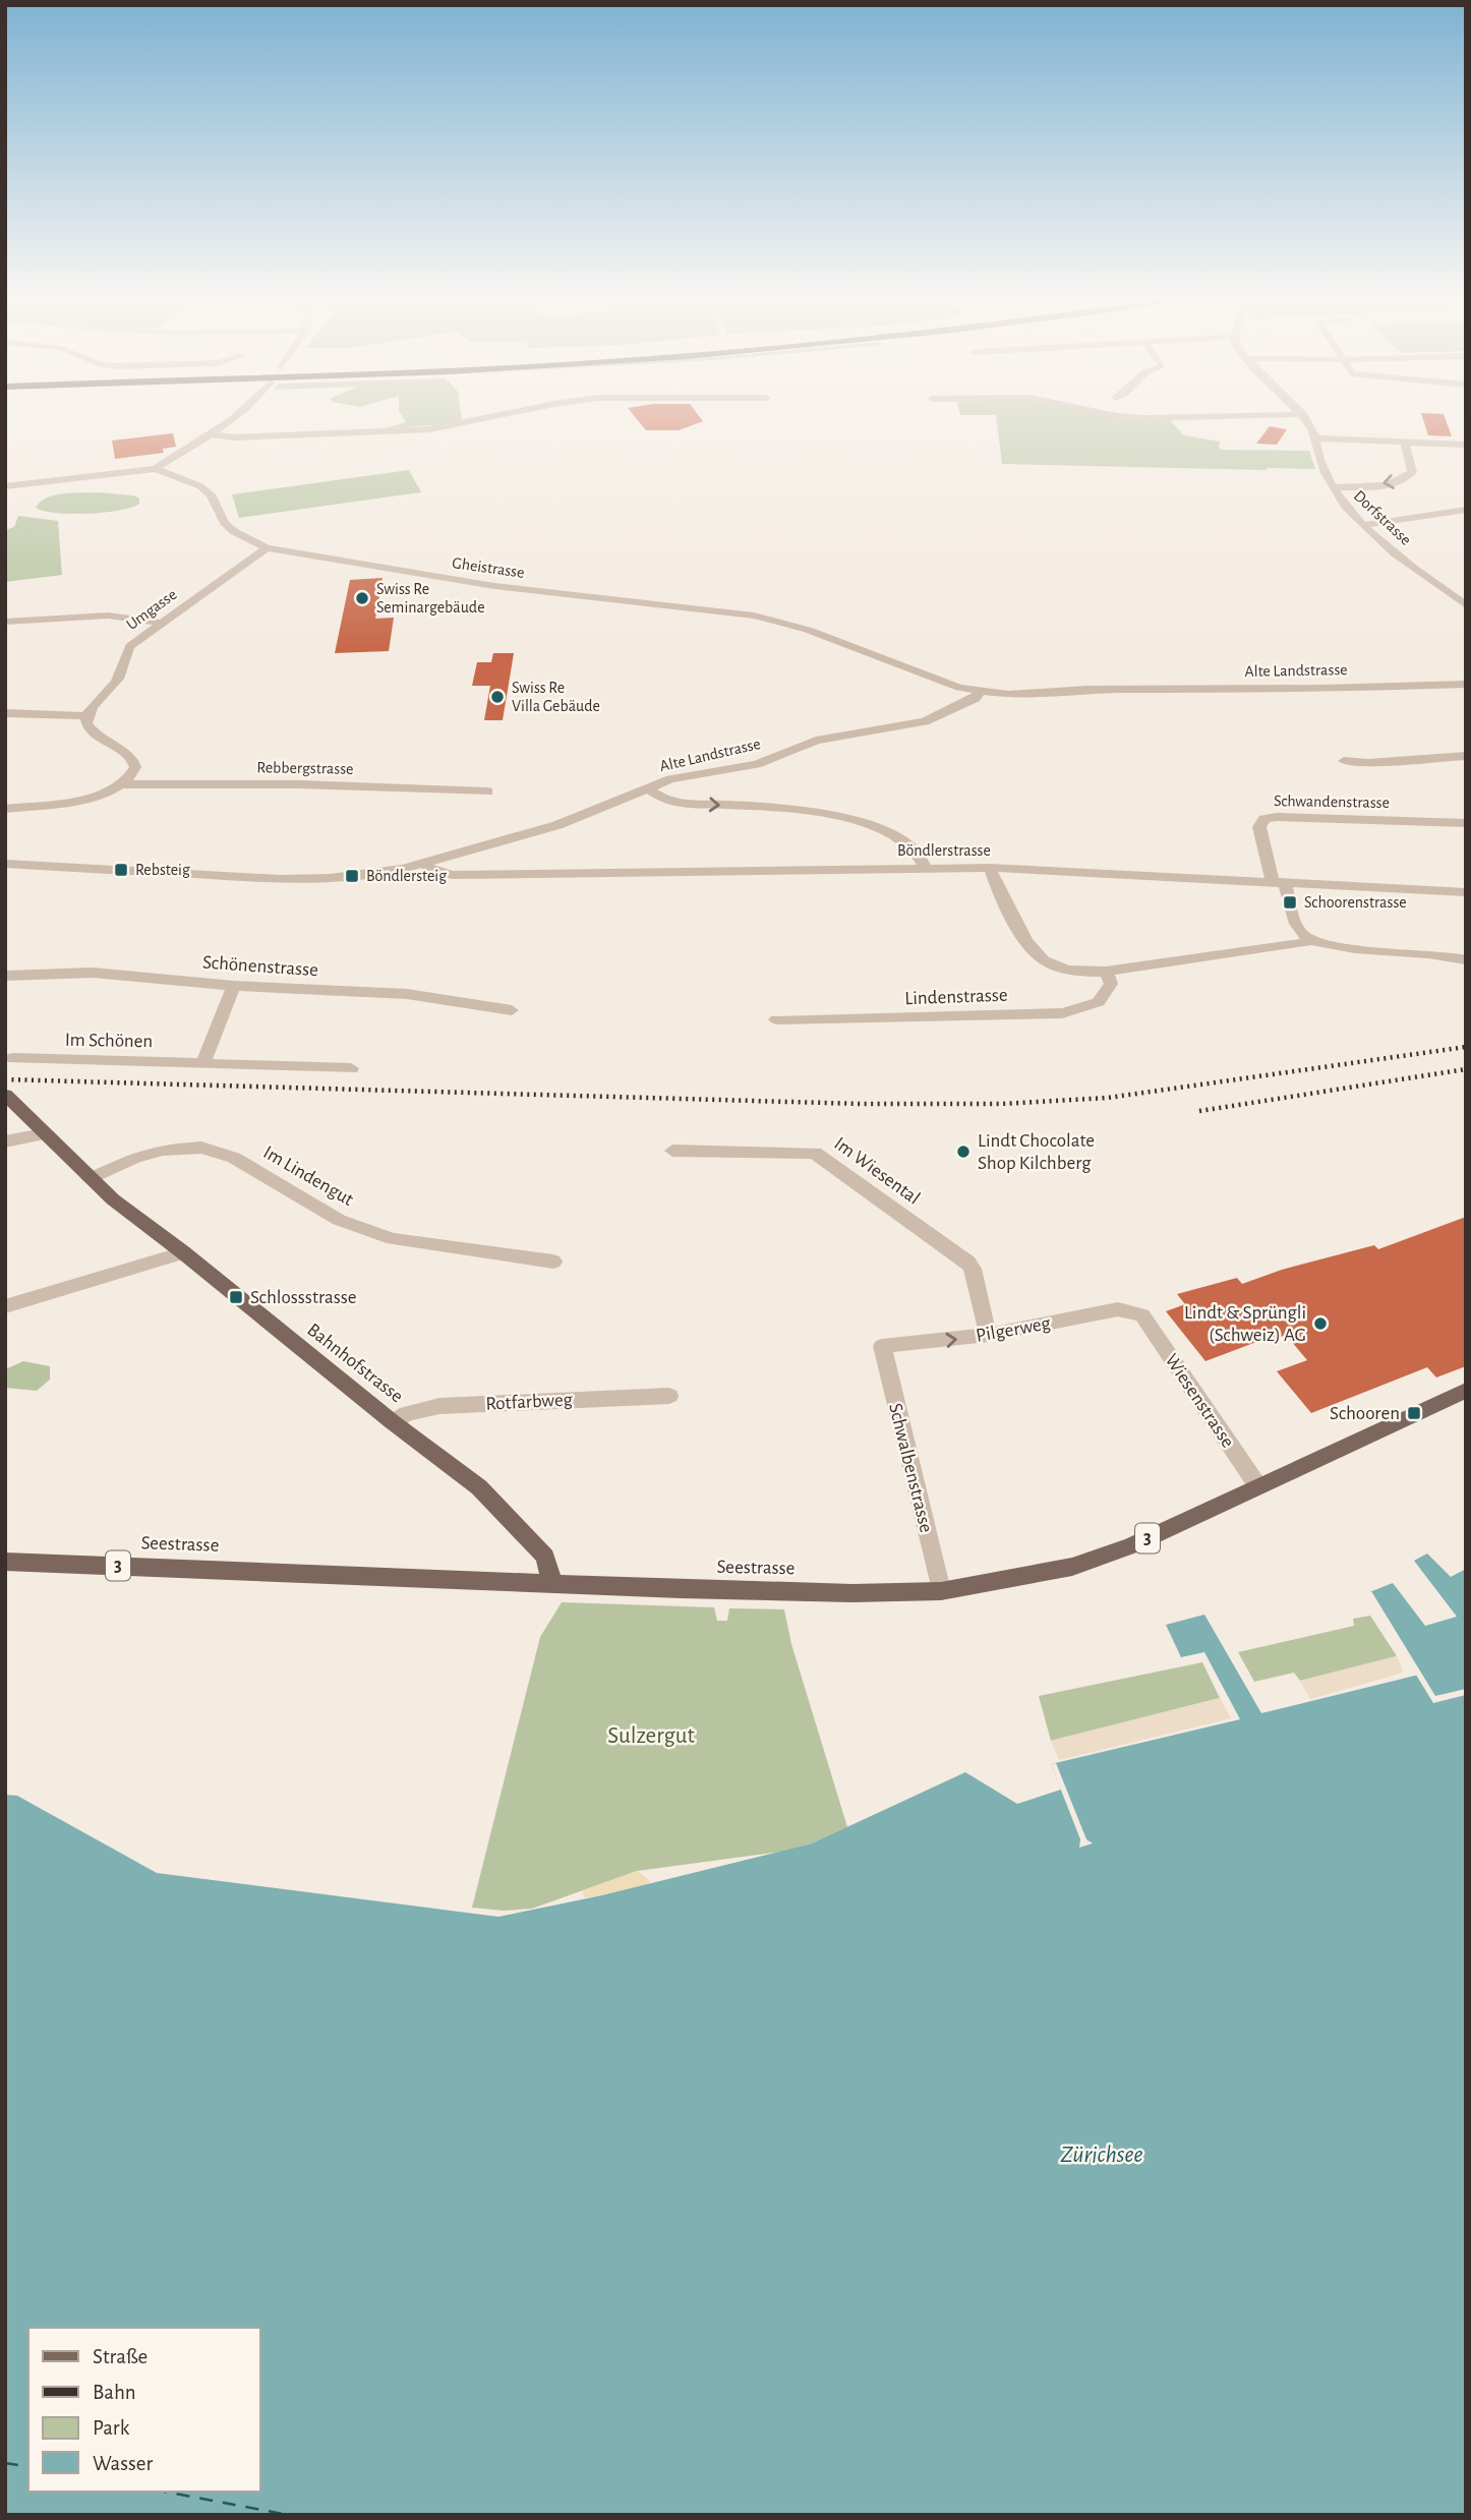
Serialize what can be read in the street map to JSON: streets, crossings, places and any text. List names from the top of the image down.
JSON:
{
  "streets": {
    "main road": ["Bahnhofstrasse", "3", "Seestrasse"],
    "street": [
      "Dorfstrasse",
      "Gheistrasse",
      "Umgasse",
      "Alte Landstrasse",
      "Rebbergstrasse",
      "Schwandenstrasse",
      "Böndlerstrasse",
      "Schönenstrasse",
      "Lindenstrasse",
      "Im Schönen",
      "Im Wiesental",
      "Im Lindengut",
      "Pilgerweg",
      "Wiesenstrasse",
      "Rotfarbweg",
      "Schwalbenstrasse"
    ]
  },
  "crossings": [
    ["Gheistrasse", "Umgasse"],
    ["Gheistrasse", "Alte Landstrasse"],
    ["Alte Landstrasse", "Böndlerstrasse"],
    ["Schwandenstrasse", "Böndlerstrasse"],
    ["Im Wiesental", "Pilgerweg"],
    ["Im Lindengut", "Bahnhofstrasse"],
    ["Pilgerweg", "Wiesenstrasse"],
    ["Pilgerweg", "Schwalbenstrasse"],
    ["Bahnhofstrasse", "Rotfarbweg"],
    ["Bahnhofstrasse", "Seestrasse"],
    ["Wiesenstrasse", "Seestrasse"],
    ["Schwalbenstrasse", "Seestrasse"]
  ],
  "one_way": ["Pilgerweg"],
  "water": ["Zürichsee"],
  "parks": ["Sulzergut"],
  "places": {
    "other": [
      "Swiss Re Seminargebäude",
      "Swiss Re Villa Gebäude",
      "Lindt Chocolate Shop Kilchberg",
      "Lindt & Sprüngli (Schweiz) AG"
    ],
    "transit": [
      "Rebsteig",
      "Böndlersteig",
      "Schoorenstrasse",
      "Schlossstrasse",
      "Schooren"
    ]
  },
  "legend": [
    "Straße",
    "Bahn",
    "Park",
    "Wasser"
  ]
}
